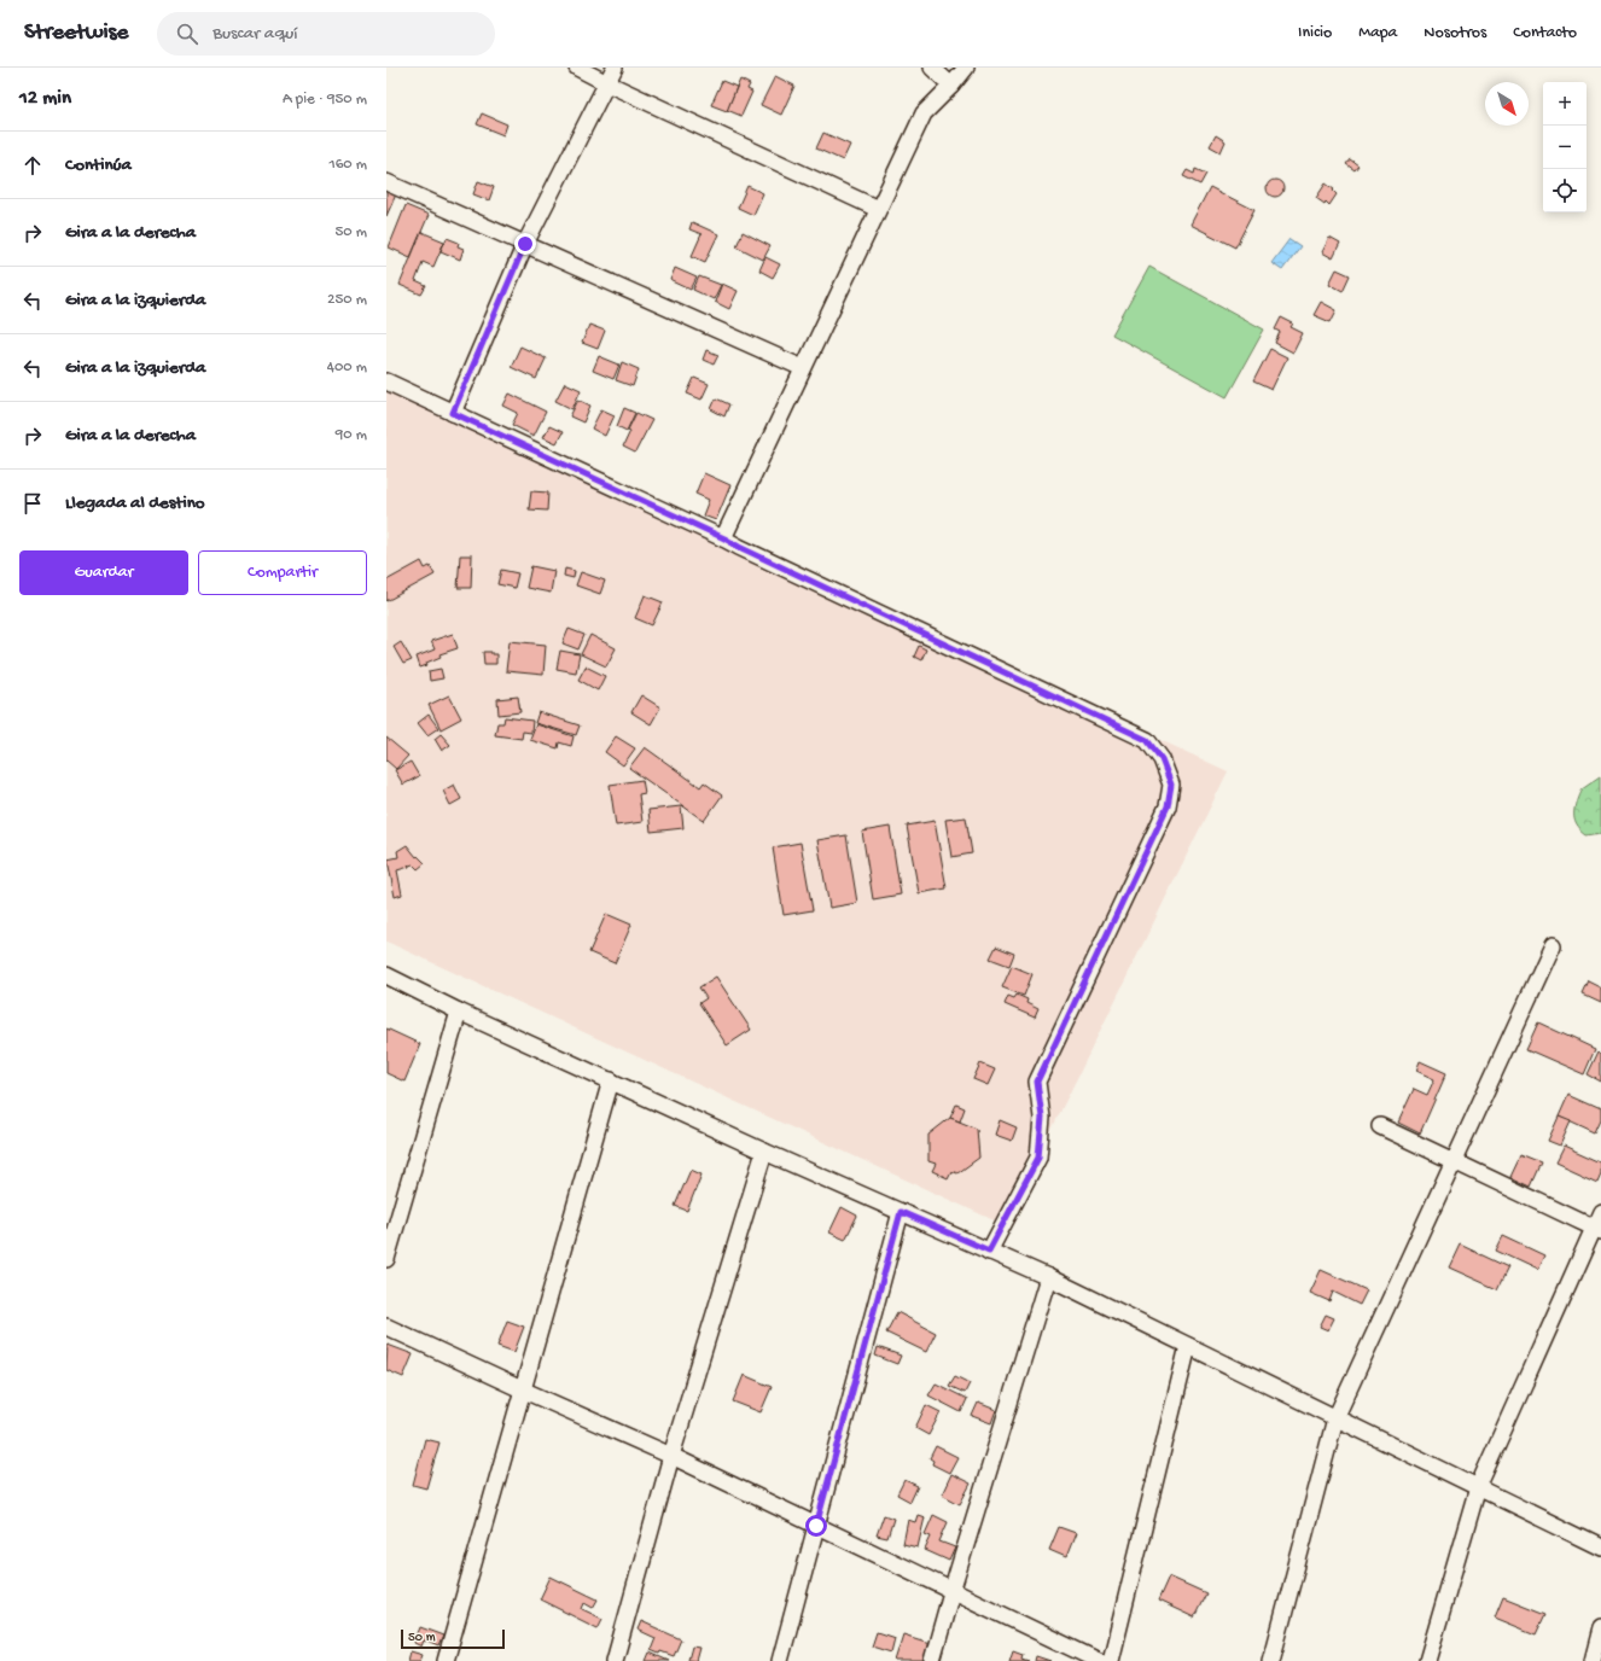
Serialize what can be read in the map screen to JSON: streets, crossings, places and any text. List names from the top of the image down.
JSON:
{
  "scale_bar": "50 m",
  "north": "bottom right",
  "page": {
    "header": "Streetwise",
    "search": "Buscar aquí",
    "nav": [
      "Inicio",
      "Mapa",
      "Nosotros",
      "Contacto"
    ],
    "heading": ["12 min", "A pie · 950 m"],
    "map_buttons": ["+", "−"],
    "list": [
      ["Continúa", "160 m"],
      ["Gira a la derecha", "50 m"],
      ["Gira a la izquierda", "250 m"],
      ["Gira a la izquierda", "400 m"],
      ["Gira a la derecha", "90 m"],
      "Llegada al destino"
    ],
    "buttons": ["Guardar", "Compartir"],
    "scale": "50 m"
  }
}
